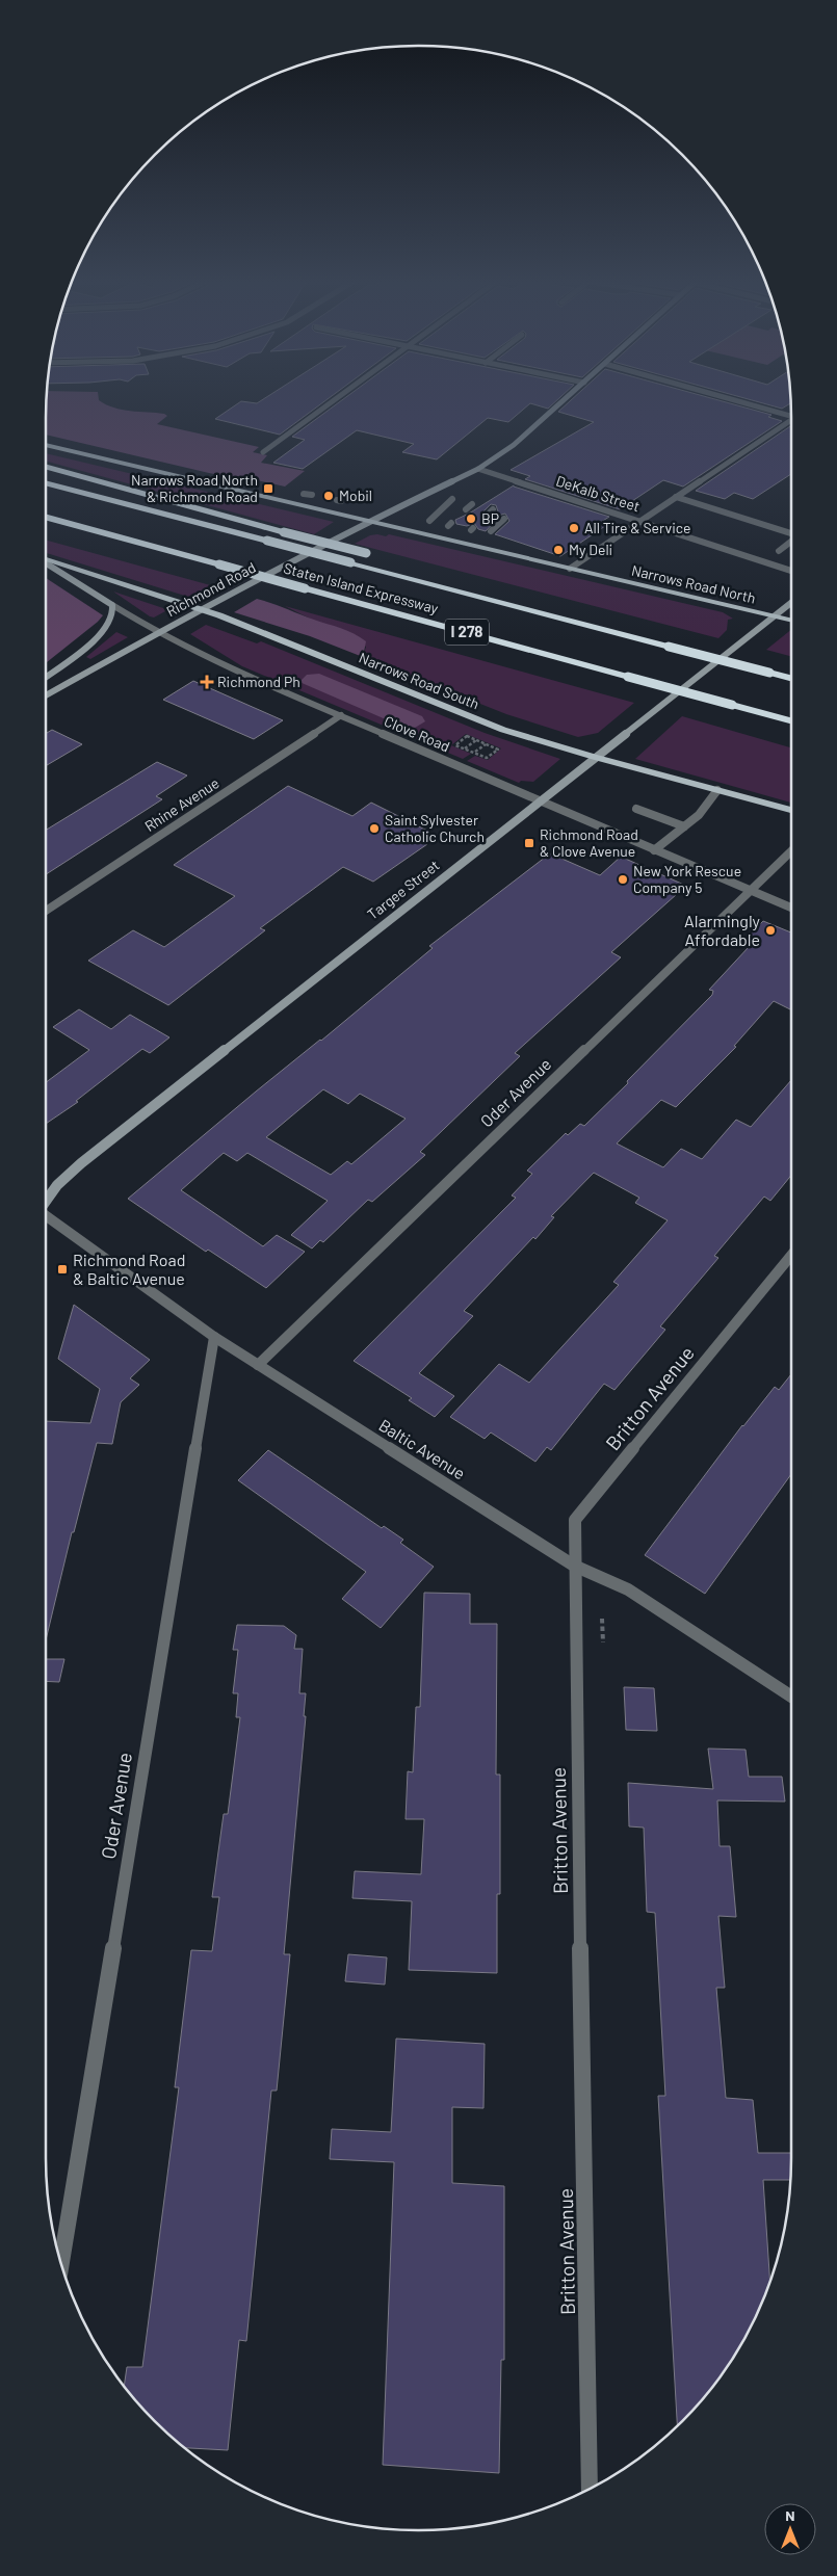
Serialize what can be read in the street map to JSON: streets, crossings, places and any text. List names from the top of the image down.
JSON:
{
  "streets": {
    "highway": ["Staten Island Expressway", "I 278"],
    "main road": [
      "Narrows Road North",
      "Richmond Road",
      "Narrows Road South",
      "Clove Road",
      "Targee Street"
    ],
    "street": [
      "DeKalb Street",
      "Rhine Avenue",
      "Oder Avenue",
      "Britton Avenue",
      "Baltic Avenue"
    ]
  },
  "crossings": [
    ["DeKalb Street", "Richmond Road"],
    ["Narrows Road North", "Richmond Road"],
    ["Narrows Road North", "Targee Street"],
    ["Richmond Road", "Narrows Road South"],
    ["Richmond Road", "Clove Road"],
    ["Narrows Road South", "Targee Street"],
    ["Clove Road", "Rhine Avenue"],
    ["Clove Road", "Targee Street"],
    ["Clove Road", "Oder Avenue"],
    ["Oder Avenue", "Baltic Avenue"],
    ["Britton Avenue", "Baltic Avenue"]
  ],
  "places": {
    "transit": ["Narrows Road North & Richmond Road", "Richmond Road & Clove Avenue", "Richmond Road & Baltic Avenue"],
    "other": [
      "Mobil",
      "BP",
      "All Tire & Service",
      "My Deli",
      "Saint Sylvester Catholic Church",
      "New York Rescue Company 5",
      "Alarmingly Affordable"
    ],
    "health": ["Richmond Ph"]
  },
  "north": "top"
}
